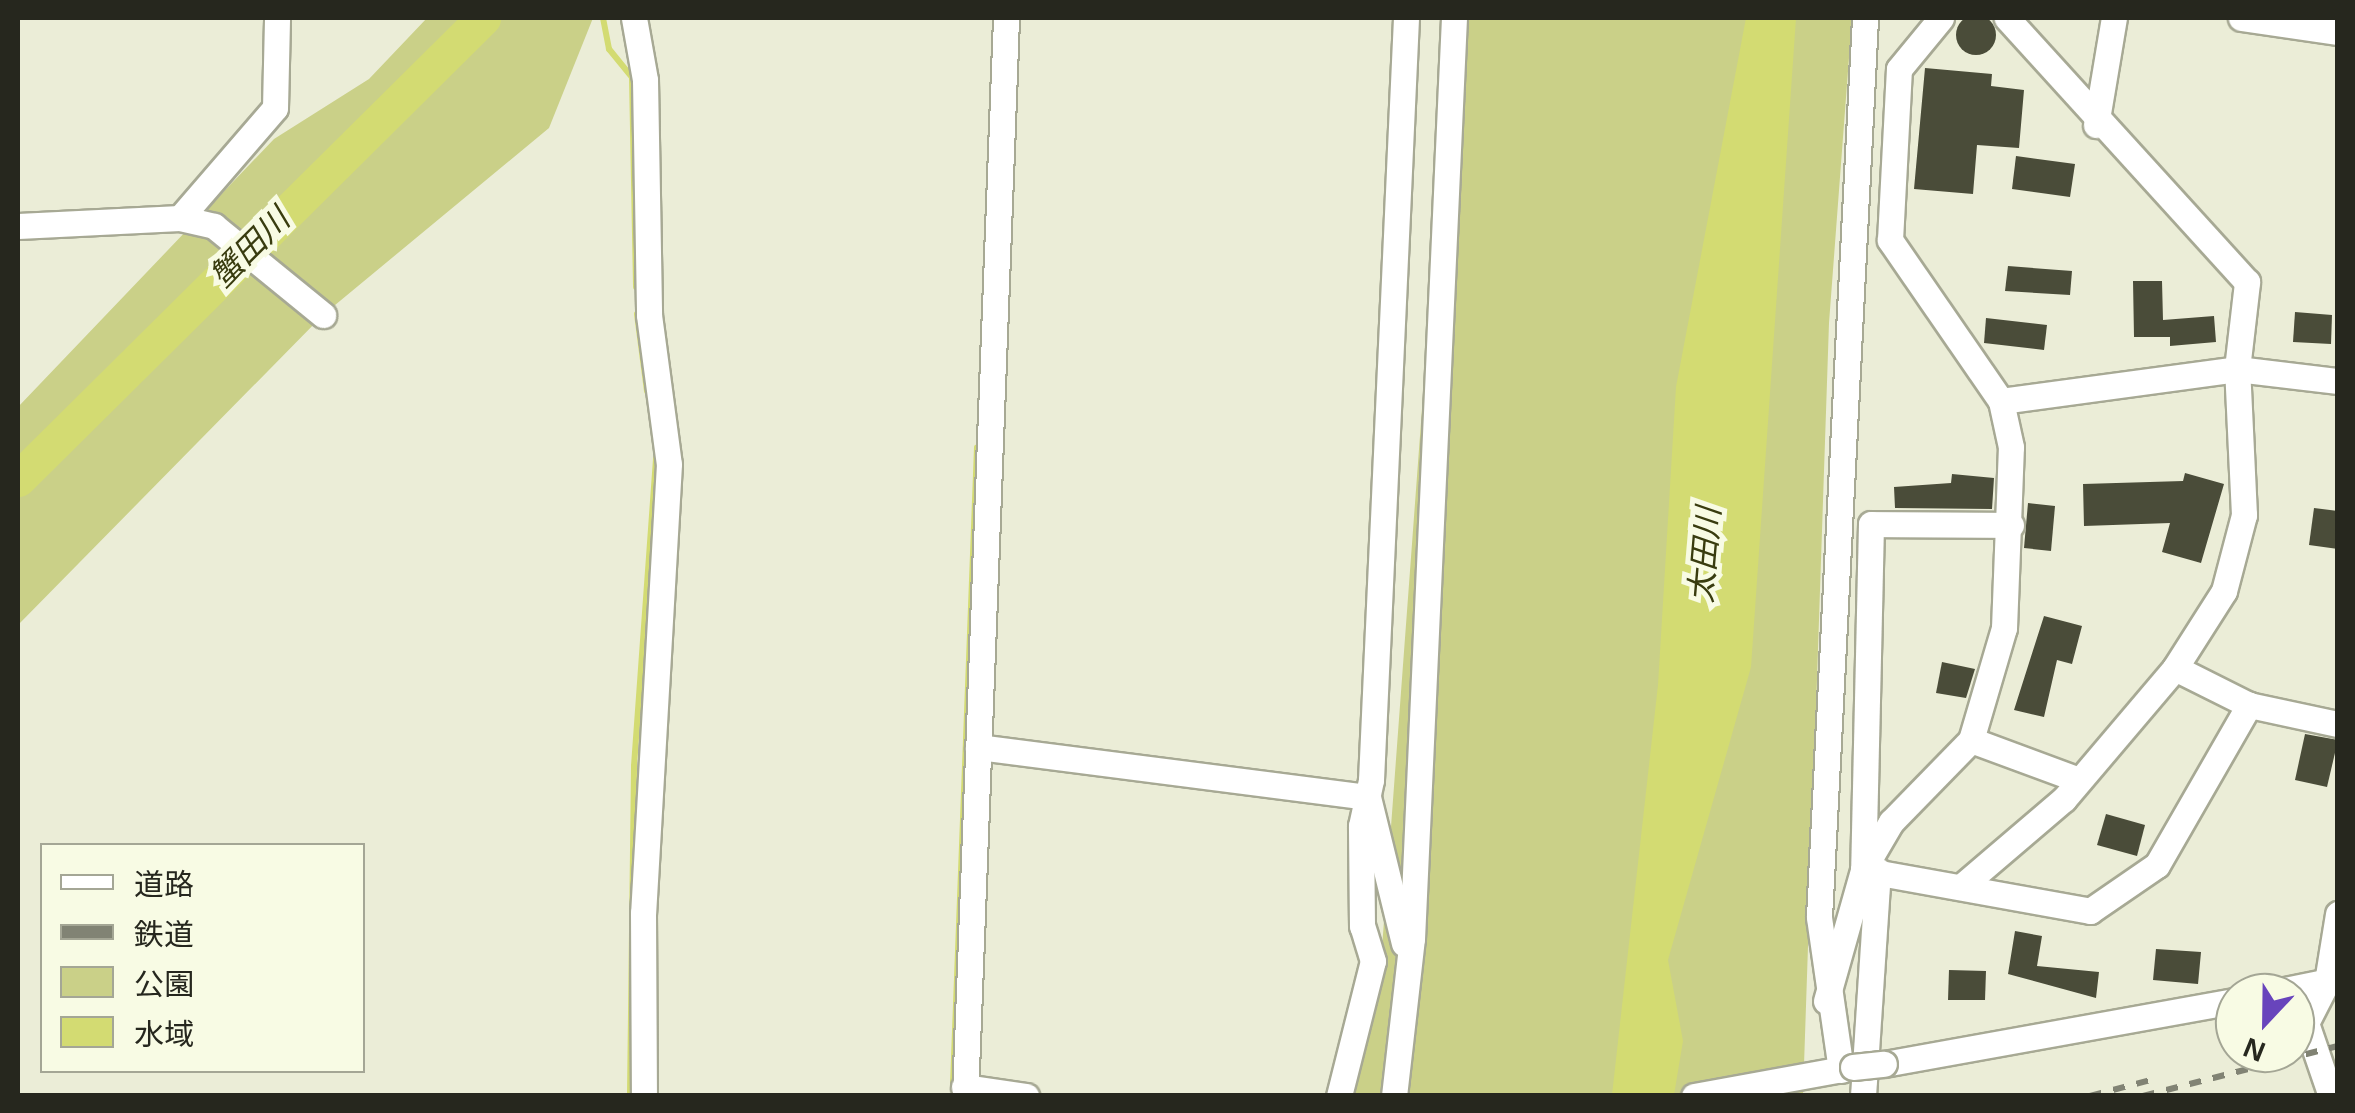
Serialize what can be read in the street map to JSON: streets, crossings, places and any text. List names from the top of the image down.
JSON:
{
  "water": ["蟹田川", "太田川"],
  "legend": [
    "道路",
    "鉄道",
    "公園",
    "水域"
  ],
  "north": "bottom"
}
